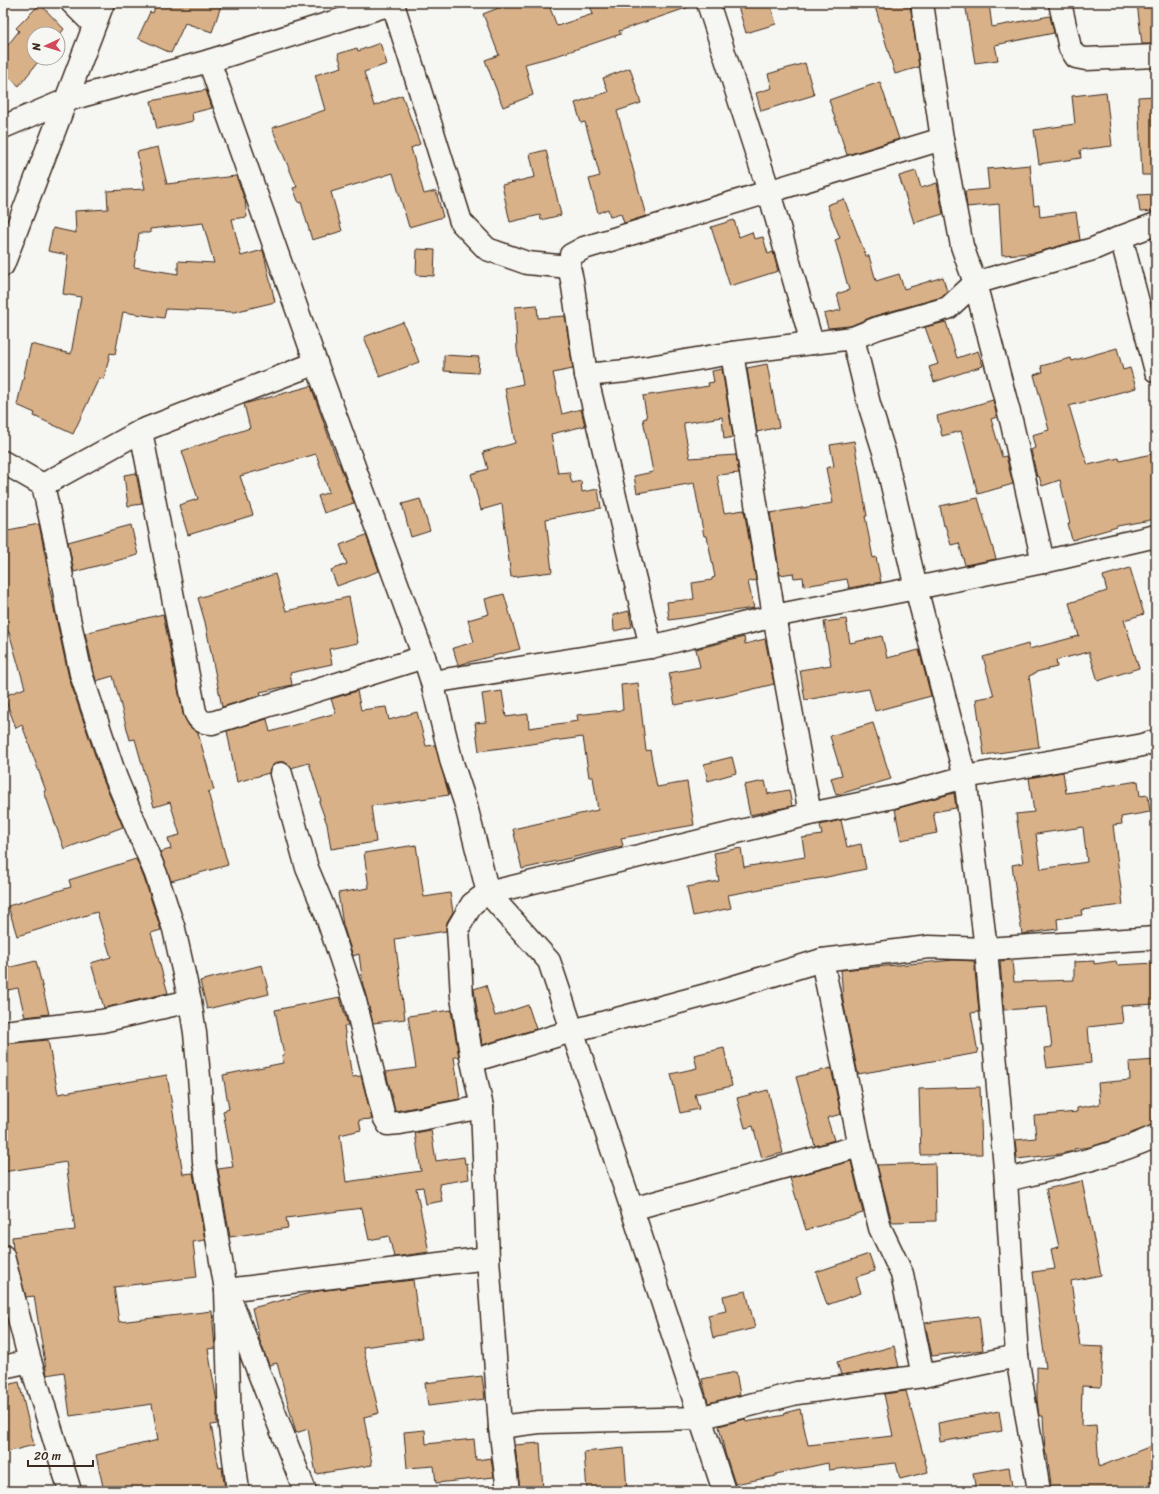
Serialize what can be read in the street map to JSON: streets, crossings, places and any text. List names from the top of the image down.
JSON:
{
  "scale_bar": "20 m",
  "north": "left"
}
